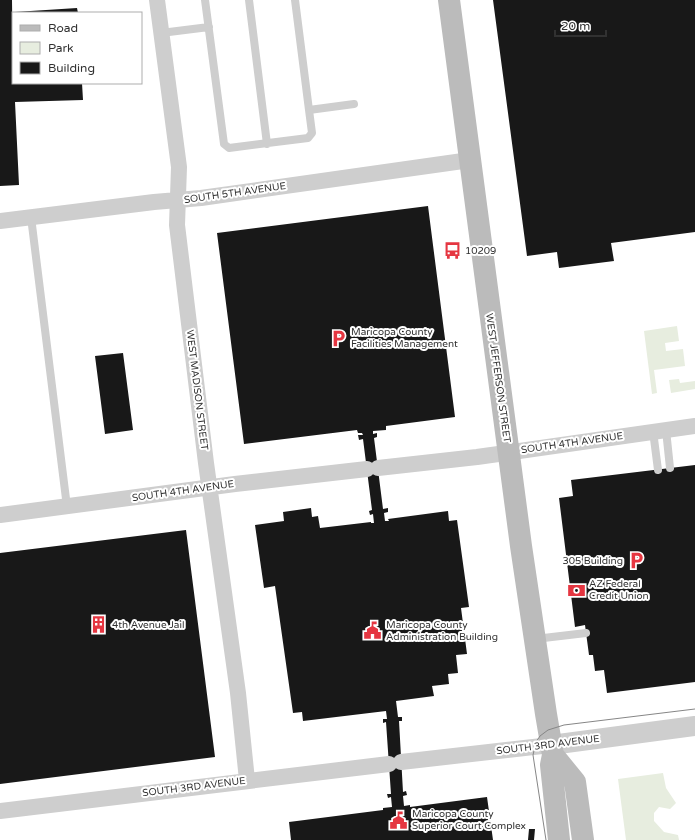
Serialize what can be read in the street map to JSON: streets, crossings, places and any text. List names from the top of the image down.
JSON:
{
  "streets": {
    "main road": ["WEST JEFFERSON STREET"],
    "street": [
      "SOUTH 5TH AVENUE",
      "WEST MADISON STREET",
      "SOUTH 4TH AVENUE",
      "SOUTH 3RD AVENUE"
    ]
  },
  "crossings": [
    ["SOUTH 5TH AVENUE", "WEST JEFFERSON STREET"],
    ["SOUTH 5TH AVENUE", "WEST MADISON STREET"],
    ["WEST JEFFERSON STREET", "SOUTH 4TH AVENUE"],
    ["WEST JEFFERSON STREET", "SOUTH 3RD AVENUE"],
    ["WEST MADISON STREET", "SOUTH 4TH AVENUE"],
    ["WEST MADISON STREET", "SOUTH 3RD AVENUE"]
  ],
  "places": {
    "bus stop": ["10209"],
    "parking": ["Maricopa County Facilities Management", "305 Building"],
    "bank": ["AZ Federal Credit Union"],
    "building": ["4th Avenue Jail"],
    "public building": ["Maricopa County Administration Building", "Maricopa County Superior Court Complex"]
  },
  "legend": ["Road", "Park", "Building"],
  "scale_bar": "20 m"
}
